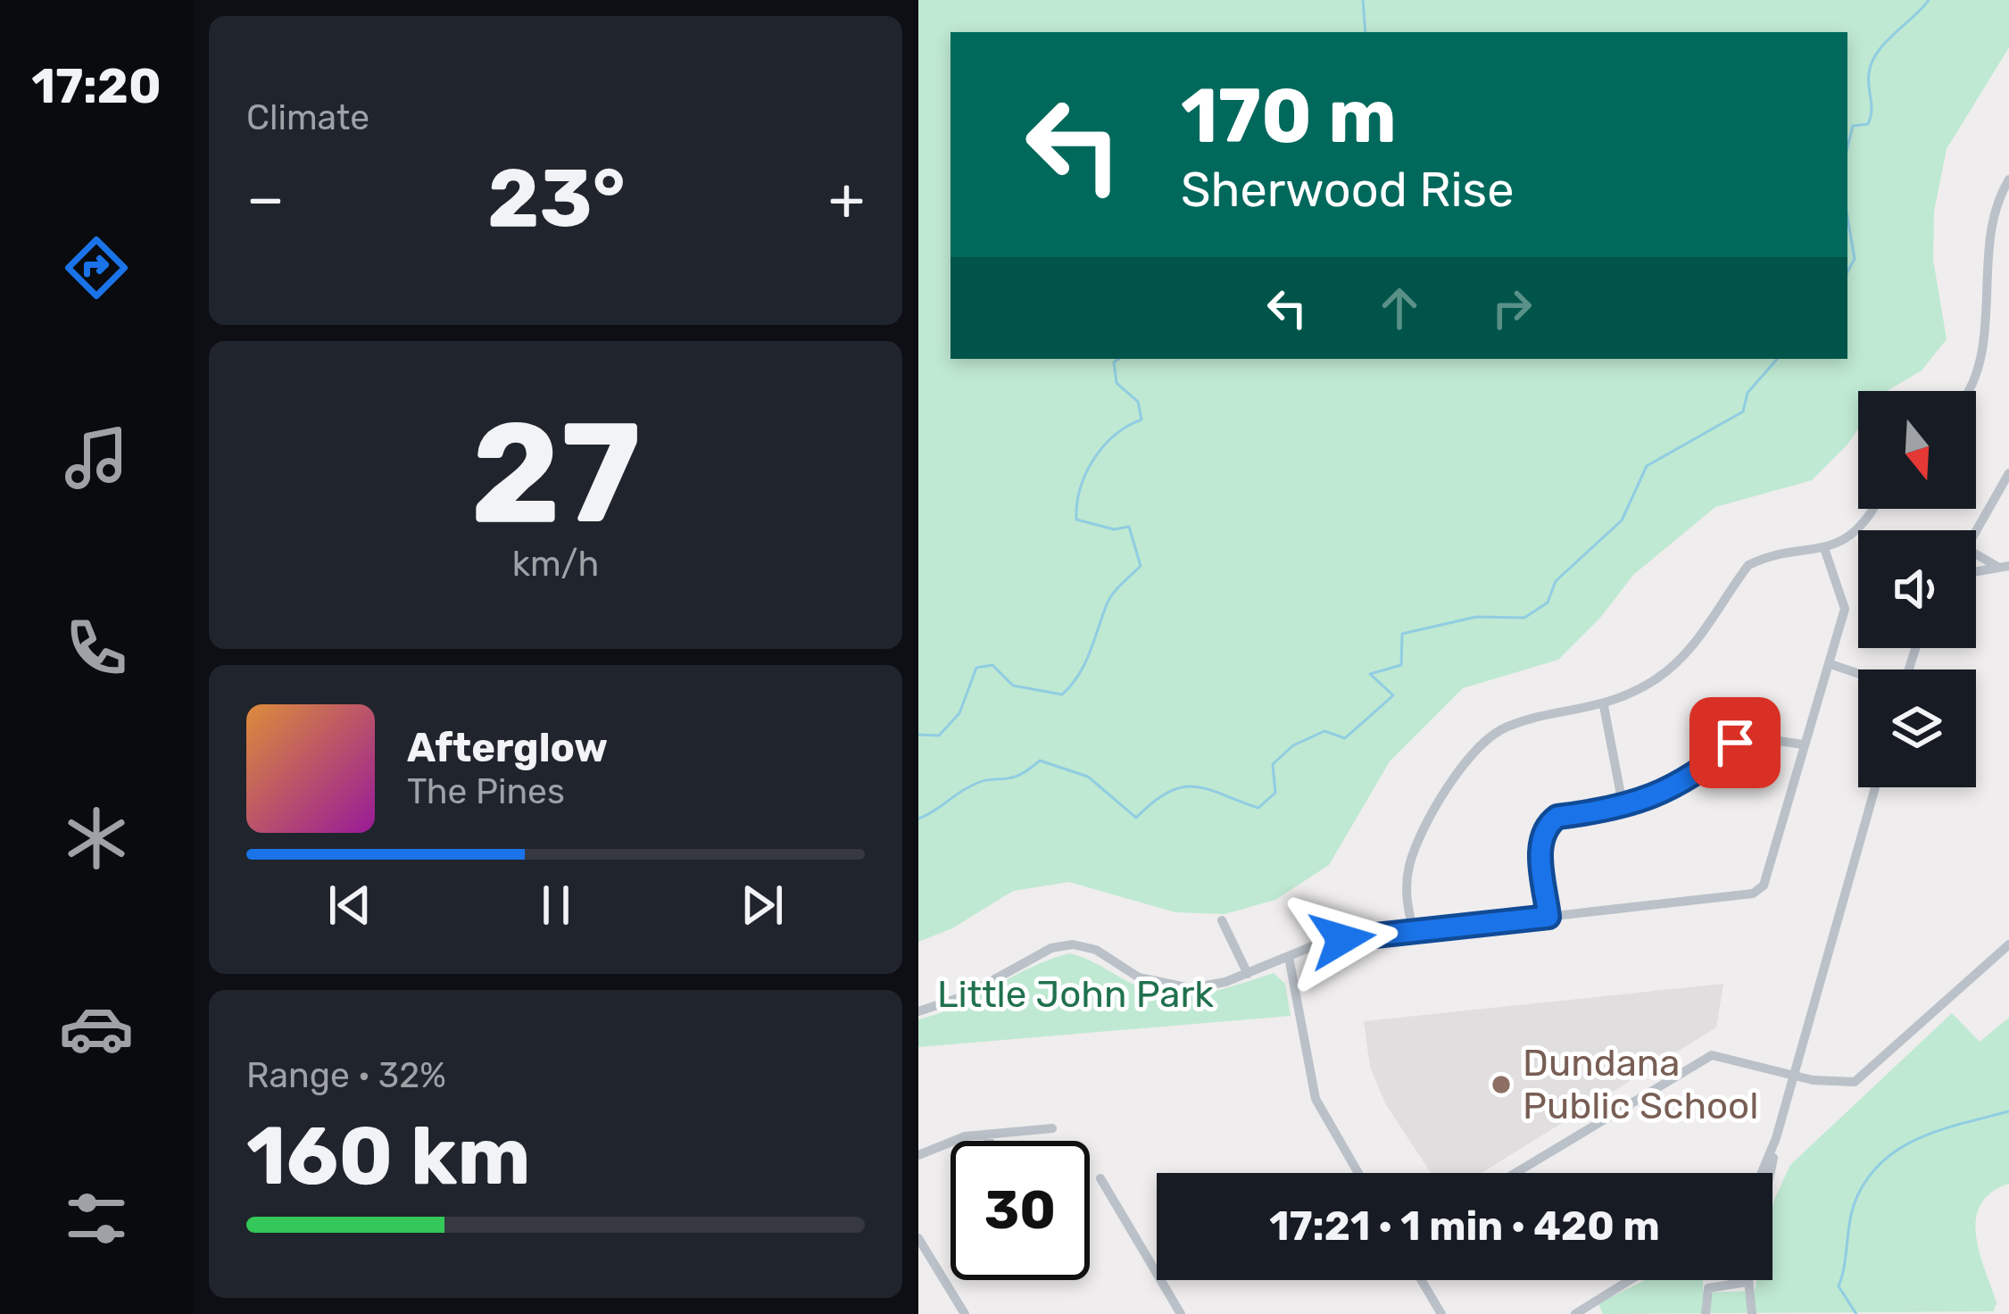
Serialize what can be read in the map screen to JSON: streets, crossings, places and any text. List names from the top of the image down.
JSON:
{
  "parks": ["Little John Park"],
  "places": ["Dundana Public School"],
  "north": "bottom",
  "page": {
    "tabs": "17:20",
    "tile": [
      "Climate",
      ["27", "km/h"],
      ["Range · 32%", "160 km"]
    ],
    "turn": ["170 m", "Sherwood Rise"],
    "heat": ["−", "23°", "+"],
    "song": ["Afterglow", "The Pines"],
    "limit": "30",
    "trip": "17:21 · 1 min · 420 m"
  }
}
